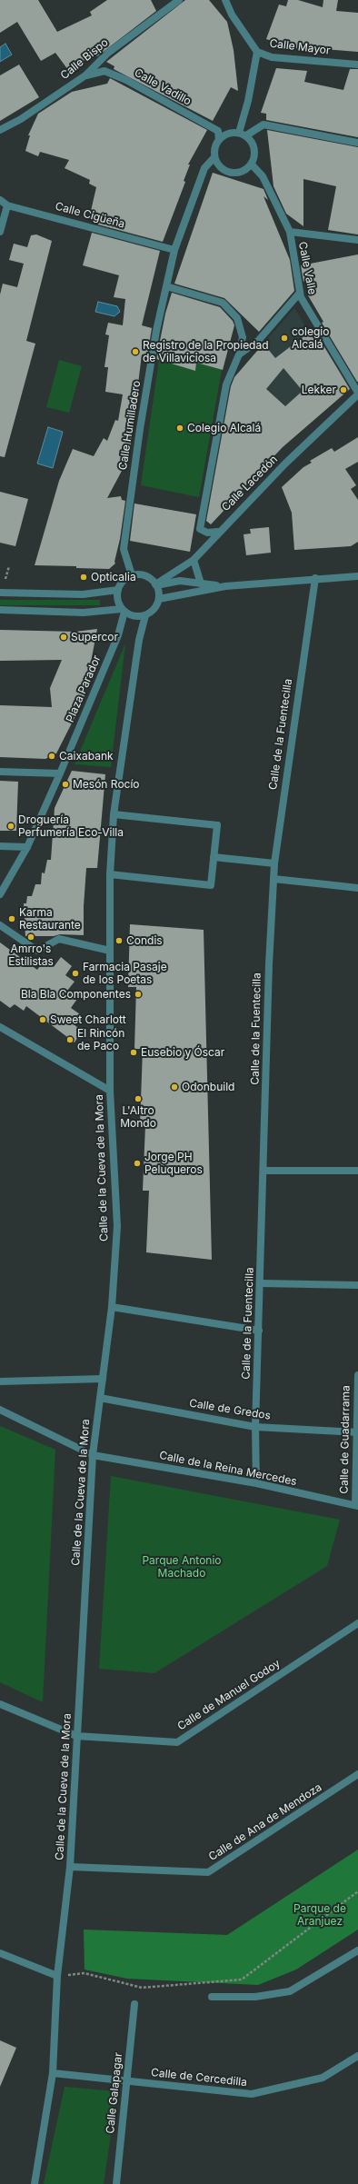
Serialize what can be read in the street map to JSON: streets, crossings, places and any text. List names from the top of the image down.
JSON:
{
  "streets": {
    "street": [
      "Calle Mayor",
      "Calle Bispo",
      "Calle Vadillo",
      "Calle Cigüeña",
      "Calle Valle",
      "Calle Humilladero",
      "Calle Lacedón",
      "Plaza Parador",
      "Calle de la Fuentecilla",
      "Calle de la Cueva de la Mora",
      "Calle de Gredos",
      "Calle de Guadarrama",
      "Calle de la Reina Mercedes",
      "Calle de Manuel Godoy",
      "Calle de Ana de Mendoza",
      "Calle de Cercedilla",
      "Calle Galapagar"
    ]
  },
  "crossings": [
    ["Calle Bispo", "Calle Vadillo"],
    ["Calle Vadillo", "Calle Valle"],
    ["Calle Vadillo", "Calle Humilladero"],
    ["Calle Cigüeña", "Calle Humilladero"],
    ["Calle Valle", "Calle Humilladero"],
    ["Calle Valle", "Calle Lacedón"],
    ["Calle Humilladero", "Calle Lacedón"],
    ["Calle Humilladero", "Plaza Parador"],
    ["Calle Humilladero", "Calle de la Cueva de la Mora"],
    ["Calle Lacedón", "Plaza Parador"],
    ["Calle Lacedón", "Calle de la Cueva de la Mora"],
    ["Plaza Parador", "Calle de la Cueva de la Mora"],
    ["Calle de la Fuentecilla", "Calle de Gredos"],
    ["Calle de la Fuentecilla", "Calle de la Reina Mercedes"],
    ["Calle de la Cueva de la Mora", "Calle de Gredos"],
    ["Calle de la Cueva de la Mora", "Calle de la Reina Mercedes"],
    ["Calle de la Cueva de la Mora", "Calle de Manuel Godoy"],
    ["Calle de la Cueva de la Mora", "Calle de Ana de Mendoza"],
    ["Calle de la Cueva de la Mora", "Calle de Cercedilla"],
    ["Calle de Gredos", "Calle de Guadarrama"],
    ["Calle de Guadarrama", "Calle de la Reina Mercedes"],
    ["Calle de Cercedilla", "Calle Galapagar"]
  ],
  "parks": ["Parque Antonio Machado", "Parque de Aranjuez"],
  "places": [
    "colegio Alcalá",
    "Registro de la Propiedad de Villaviciosa",
    "Lekker",
    "Colegio Alcalá",
    "Opticalia",
    "Supercor",
    "Caixabank",
    "Mesón Rocío",
    "Droguería Perfumería Eco-Villa",
    "Karma Restaurante",
    "Amrro's Estilistas",
    "Condis",
    "Farmacia Pasaje de los Poetas",
    "Bla Bla Componentes",
    "Sweet Charlott",
    "El Rincón de Paco",
    "Eusebio y Óscar",
    "Odonbuild",
    "L'Altro Mondo",
    "Jorge PH Peluqueros"
  ]
}
